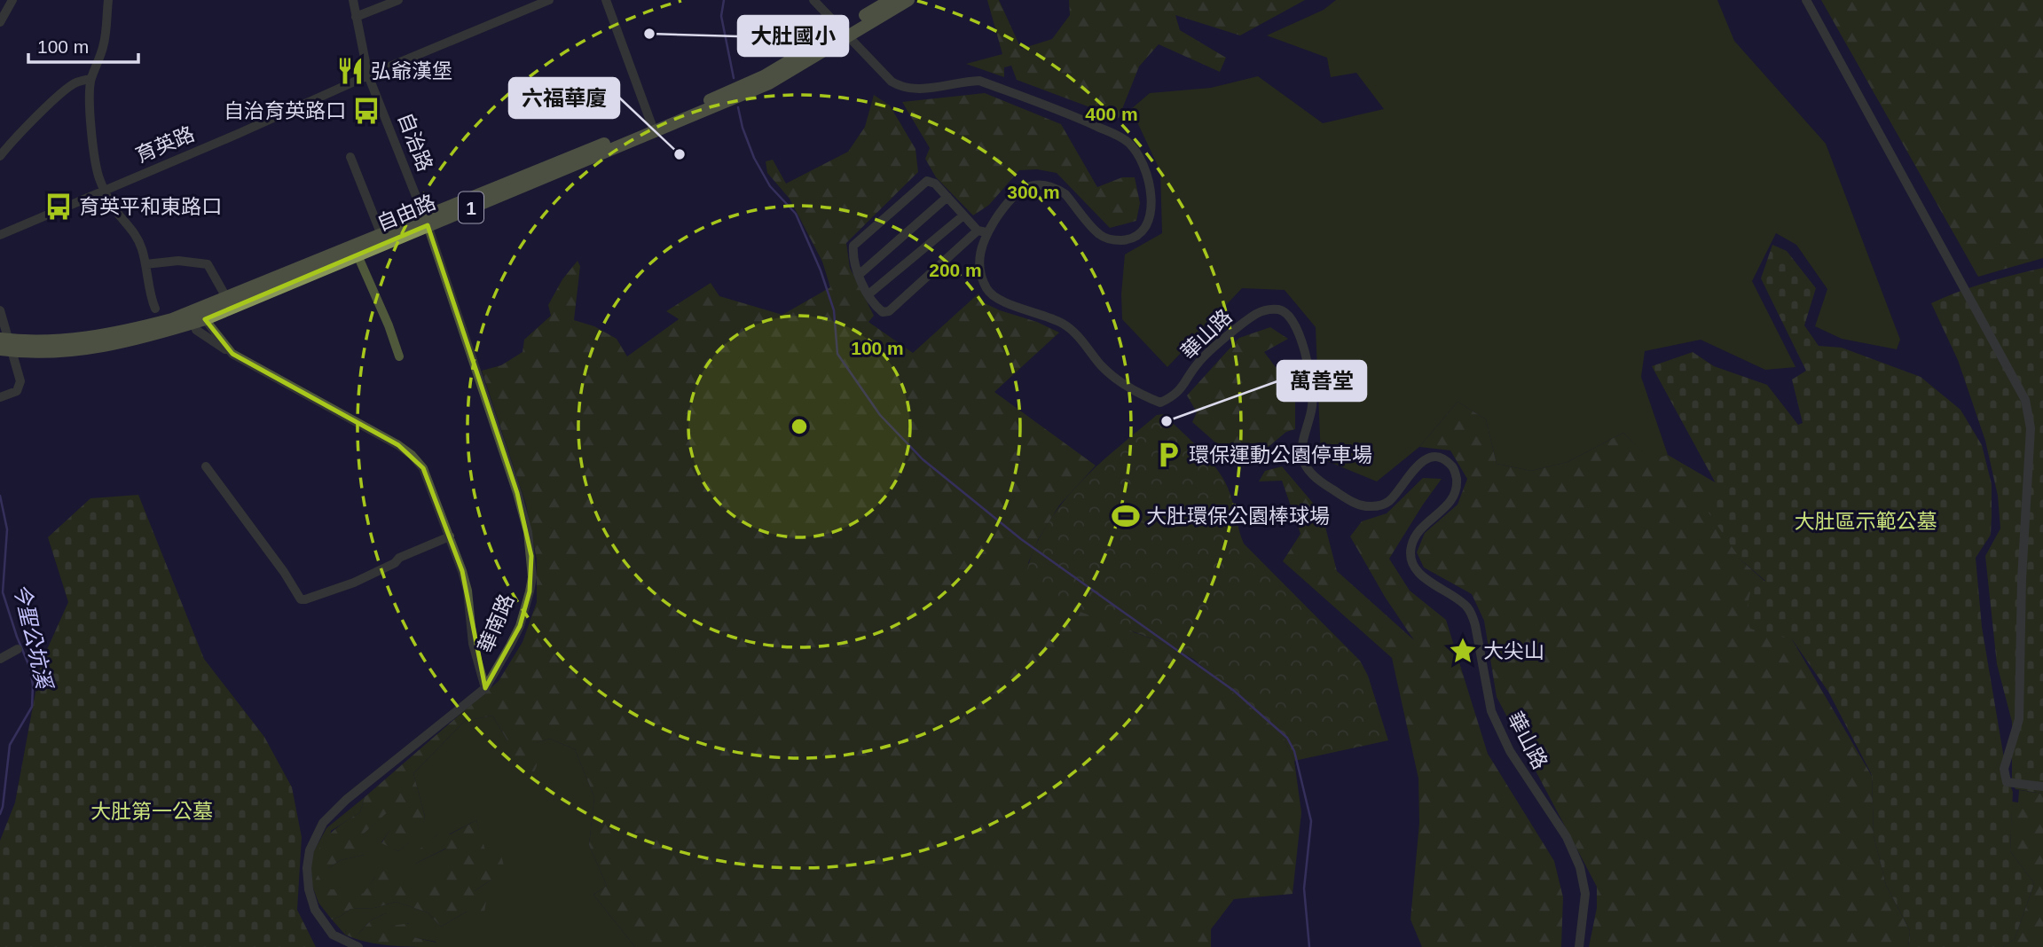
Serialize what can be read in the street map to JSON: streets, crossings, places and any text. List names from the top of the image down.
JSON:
{
  "streets": {
    "main road": ["1", "自由路"],
    "street": [
      "自治路",
      "育英路",
      "華山路",
      "華南路"
    ]
  },
  "crossings": [
    ["自治路", "育英路"],
    ["自治路", "自由路"],
    ["自治路", "華南路"],
    ["自由路", "華山路"],
    ["自由路", "華南路"]
  ],
  "water": ["今聖公坑溪"],
  "parks": ["大肚區示範公墓", "大肚第一公墓"],
  "places": {
    "other": ["大肚國小", "六福華廈", "萬善堂"],
    "restaurant": ["弘爺漢堡"],
    "bus stop": ["自治育英路口", "育英平和東路口"],
    "parking": ["環保運動公園停車場"],
    "sports": ["大肚環保公園棒球場"],
    "place": ["大尖山"]
  },
  "scale_bar": "100 m",
  "rings": [
    "400 m",
    "300 m",
    "200 m",
    "100 m"
  ]
}
